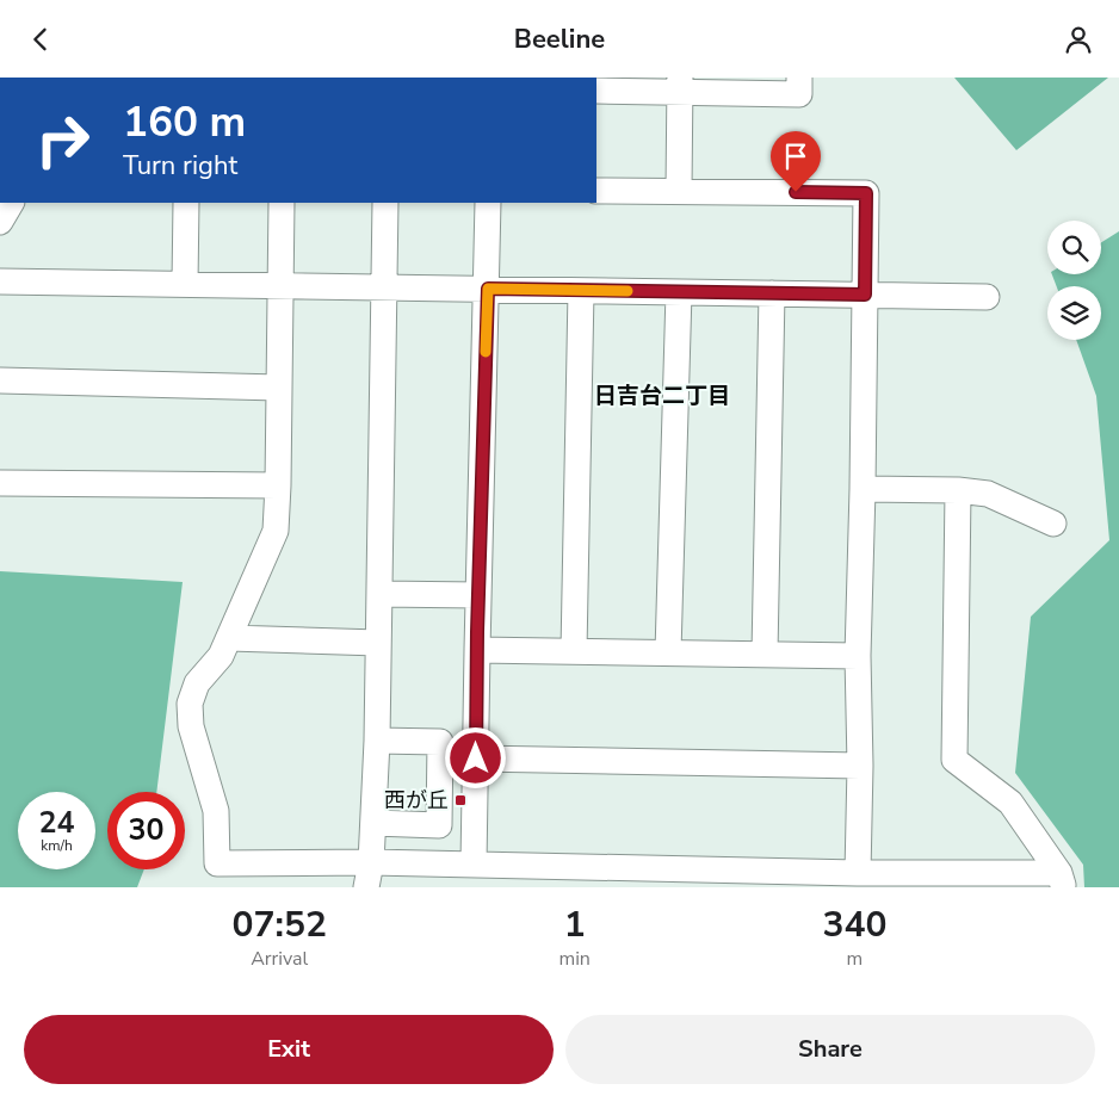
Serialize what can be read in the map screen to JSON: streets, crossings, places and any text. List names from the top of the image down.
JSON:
{
  "districts": ["日吉台二丁目"],
  "places": {
    "transit": ["西が丘"]
  },
  "page": {
    "header": "Beeline",
    "turn": ["160 m", "Turn right"],
    "speed": "24 km/h",
    "limit": "30",
    "eta": [
      "07:52",
      "Arrival",
      "1",
      "min",
      "340",
      "m"
    ],
    "buttons": ["Exit", "Share"]
  }
}
